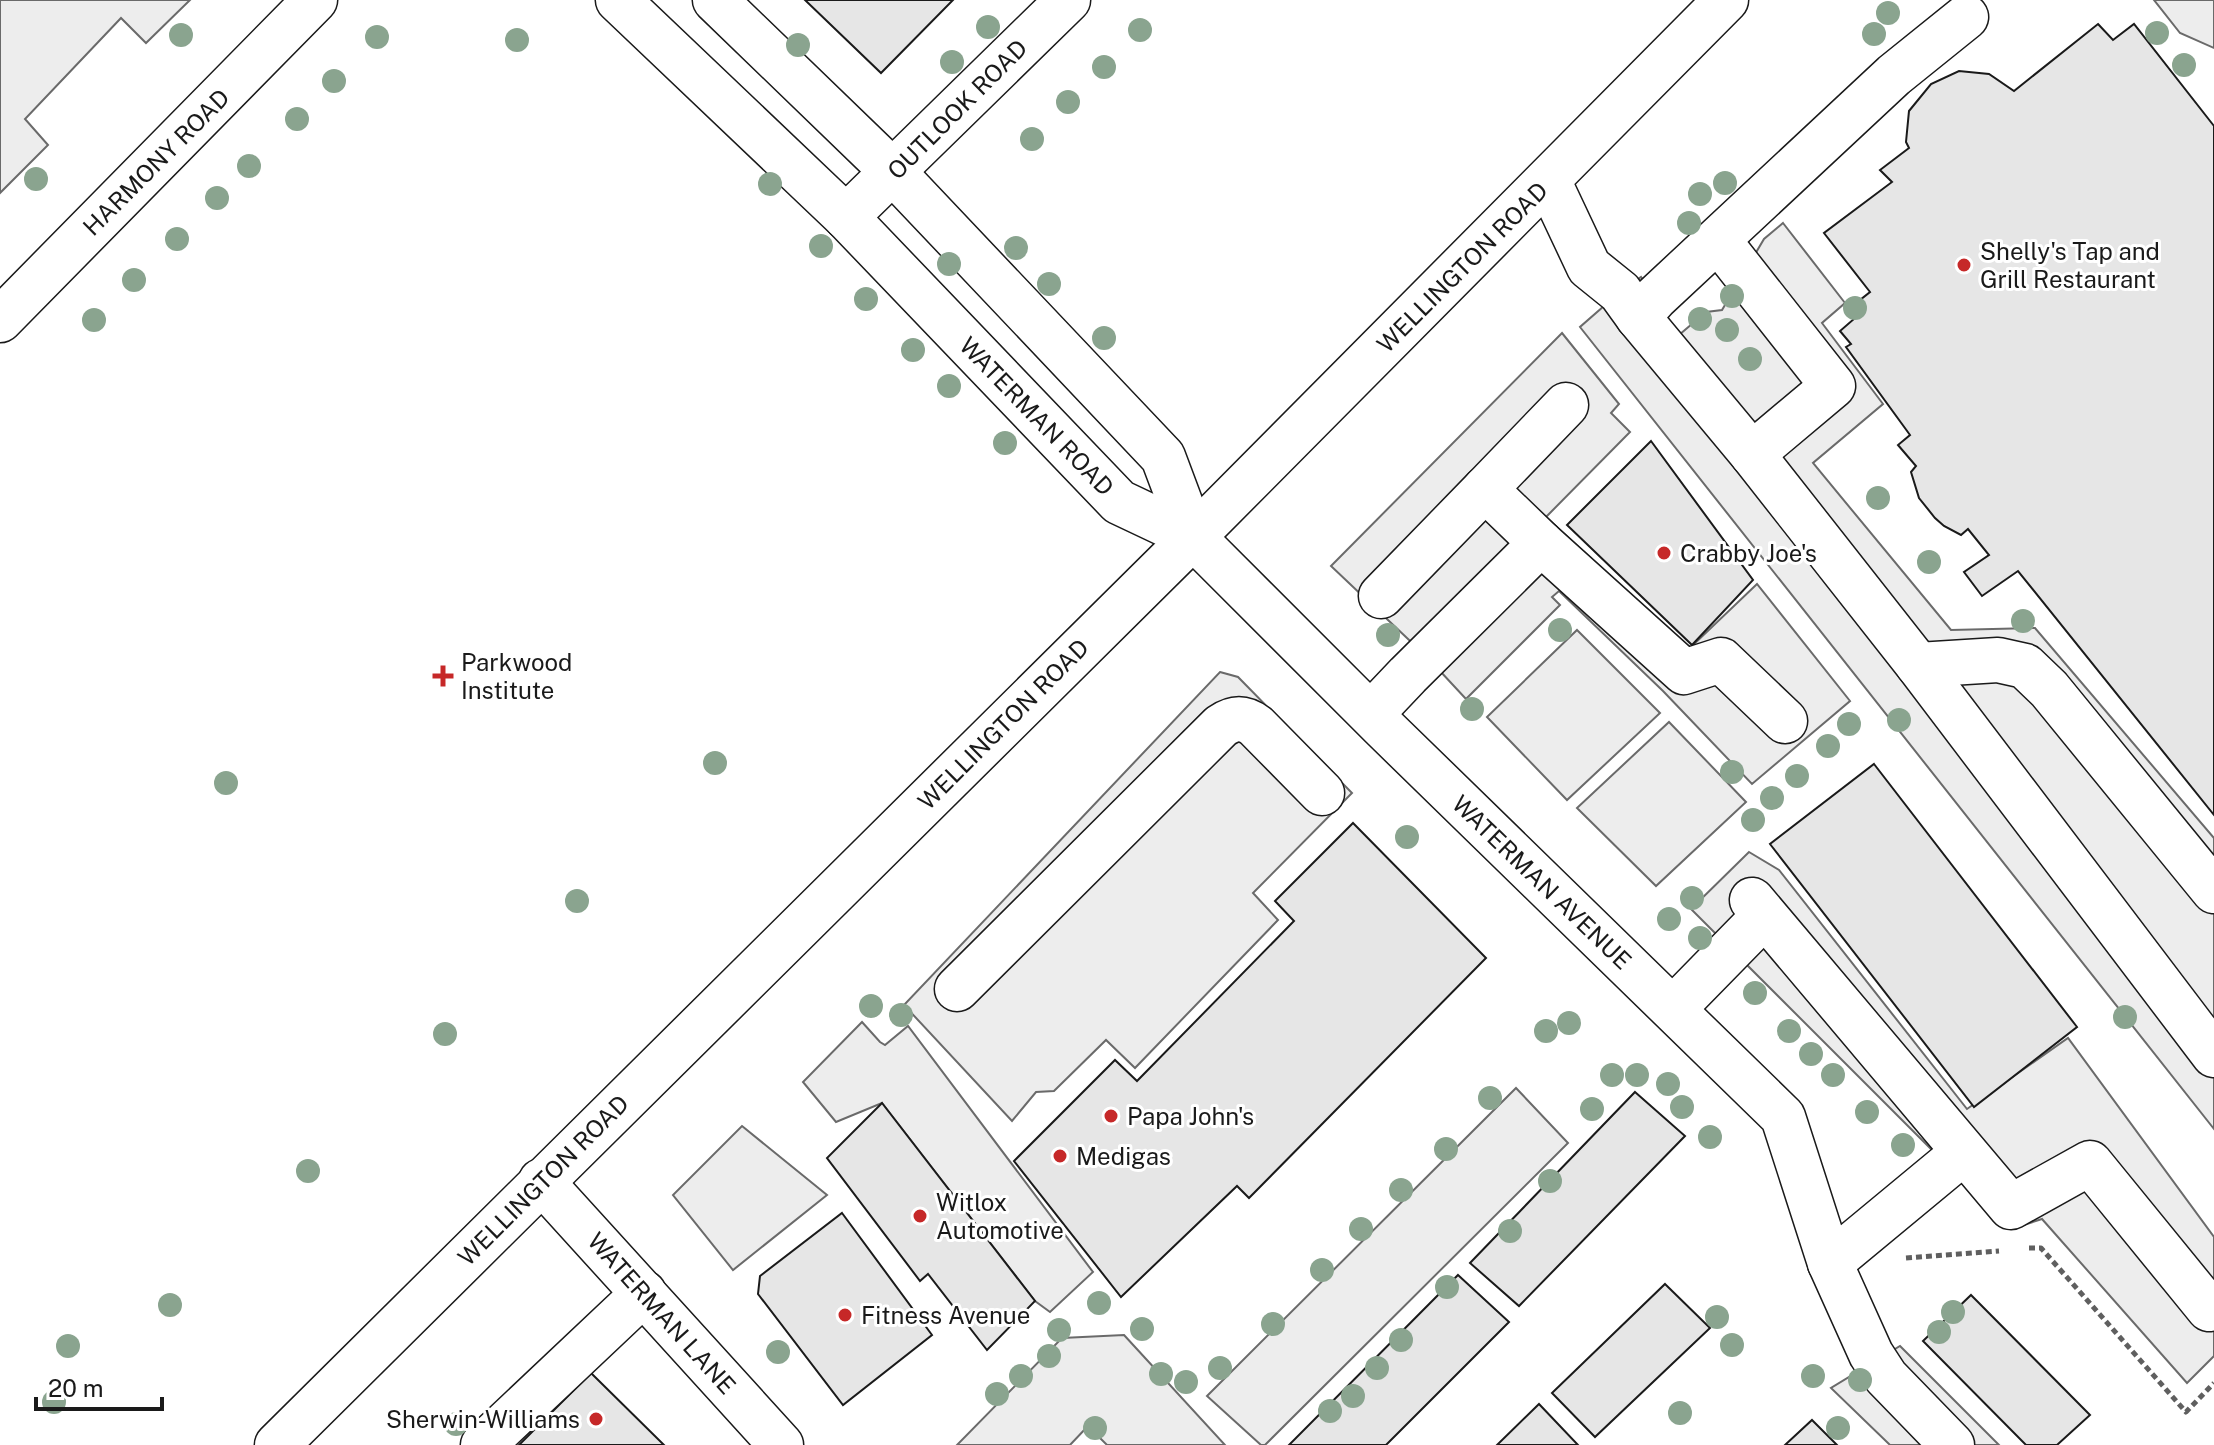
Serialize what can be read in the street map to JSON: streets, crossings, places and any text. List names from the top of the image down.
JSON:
{
  "streets": {
    "main road": [
      "OUTLOOK ROAD",
      "HARMONY ROAD",
      "WELLINGTON ROAD",
      "WATERMAN ROAD",
      "WATERMAN AVENUE",
      "WATERMAN LANE"
    ]
  },
  "crossings": [
    ["OUTLOOK ROAD", "WATERMAN ROAD"],
    ["WELLINGTON ROAD", "WATERMAN ROAD"],
    ["WELLINGTON ROAD", "WATERMAN AVENUE"],
    ["WELLINGTON ROAD", "WATERMAN LANE"],
    ["WATERMAN ROAD", "WATERMAN AVENUE"]
  ],
  "places": {
    "other": [
      "Shelly's Tap and Grill Restaurant",
      "Crabby Joe's",
      "Papa John's",
      "Medigas",
      "Witlox Automotive",
      "Fitness Avenue",
      "Sherwin-Williams"
    ],
    "health": ["Parkwood Institute"]
  },
  "scale_bar": "20 m"
}
